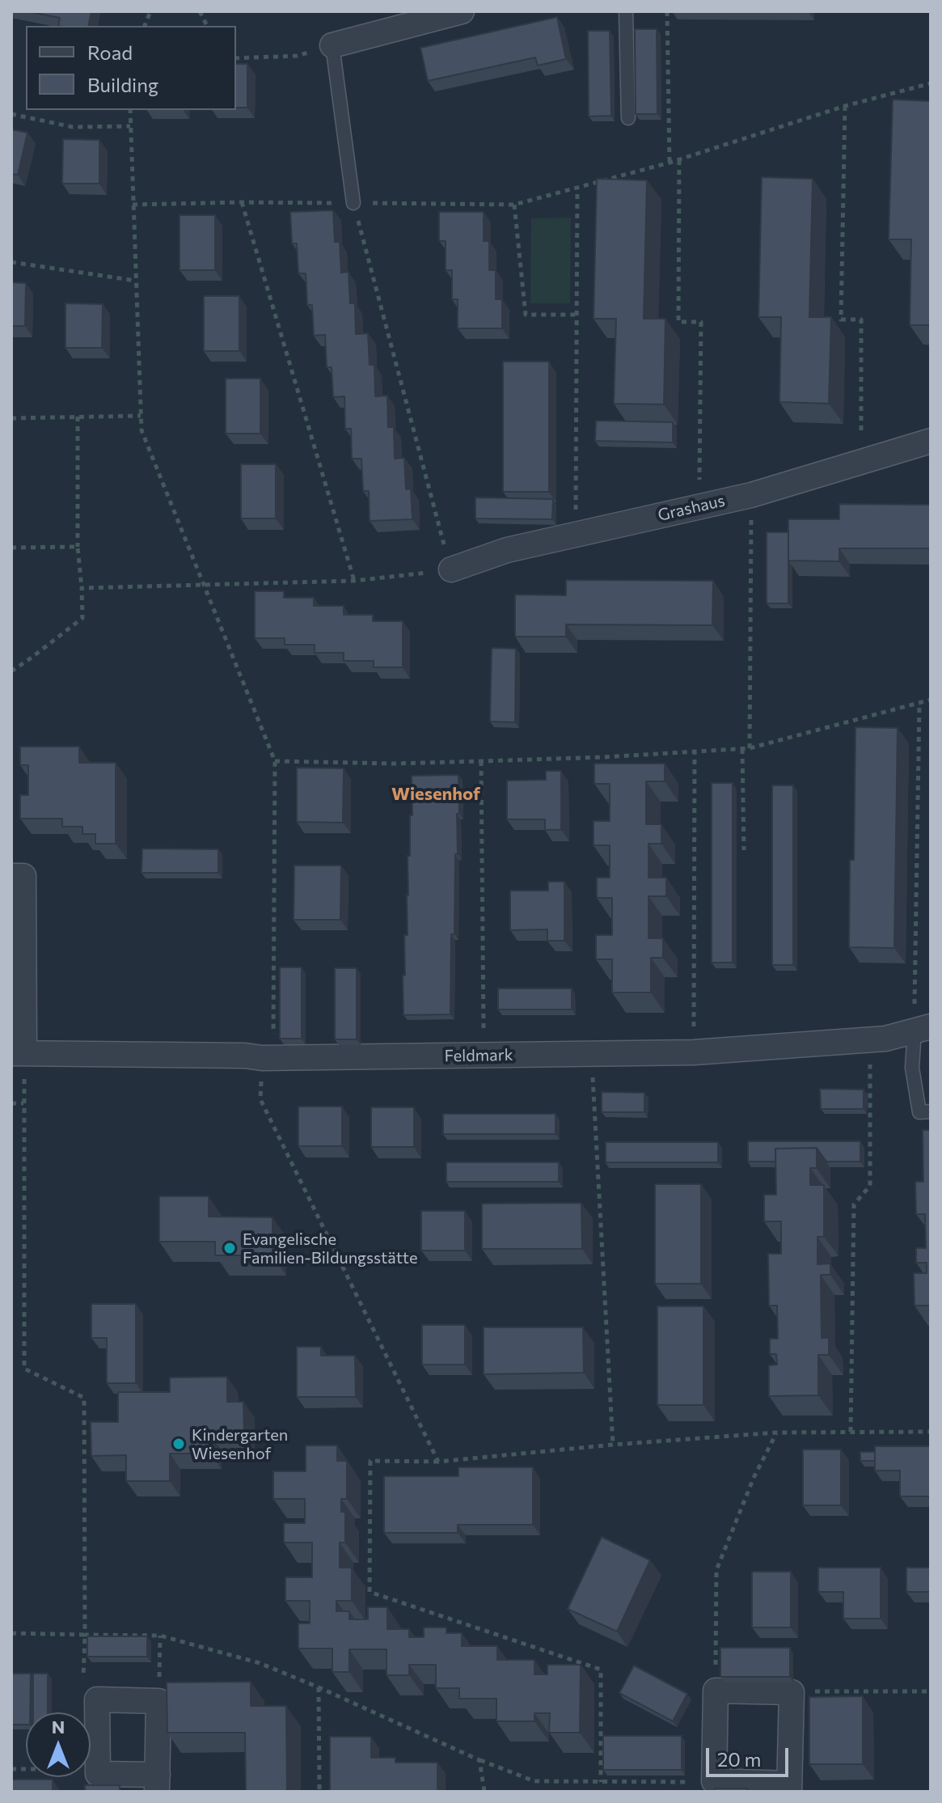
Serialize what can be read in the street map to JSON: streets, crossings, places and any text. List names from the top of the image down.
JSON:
{
  "streets": {
    "street": ["Grashaus", "Feldmark"]
  },
  "districts": ["Wiesenhof"],
  "places": ["Evangelische Familien-Bildungsstätte", "Kindergarten Wiesenhof"],
  "legend": ["Road", "Building"],
  "scale_bar": "20 m",
  "north": "top"
}
